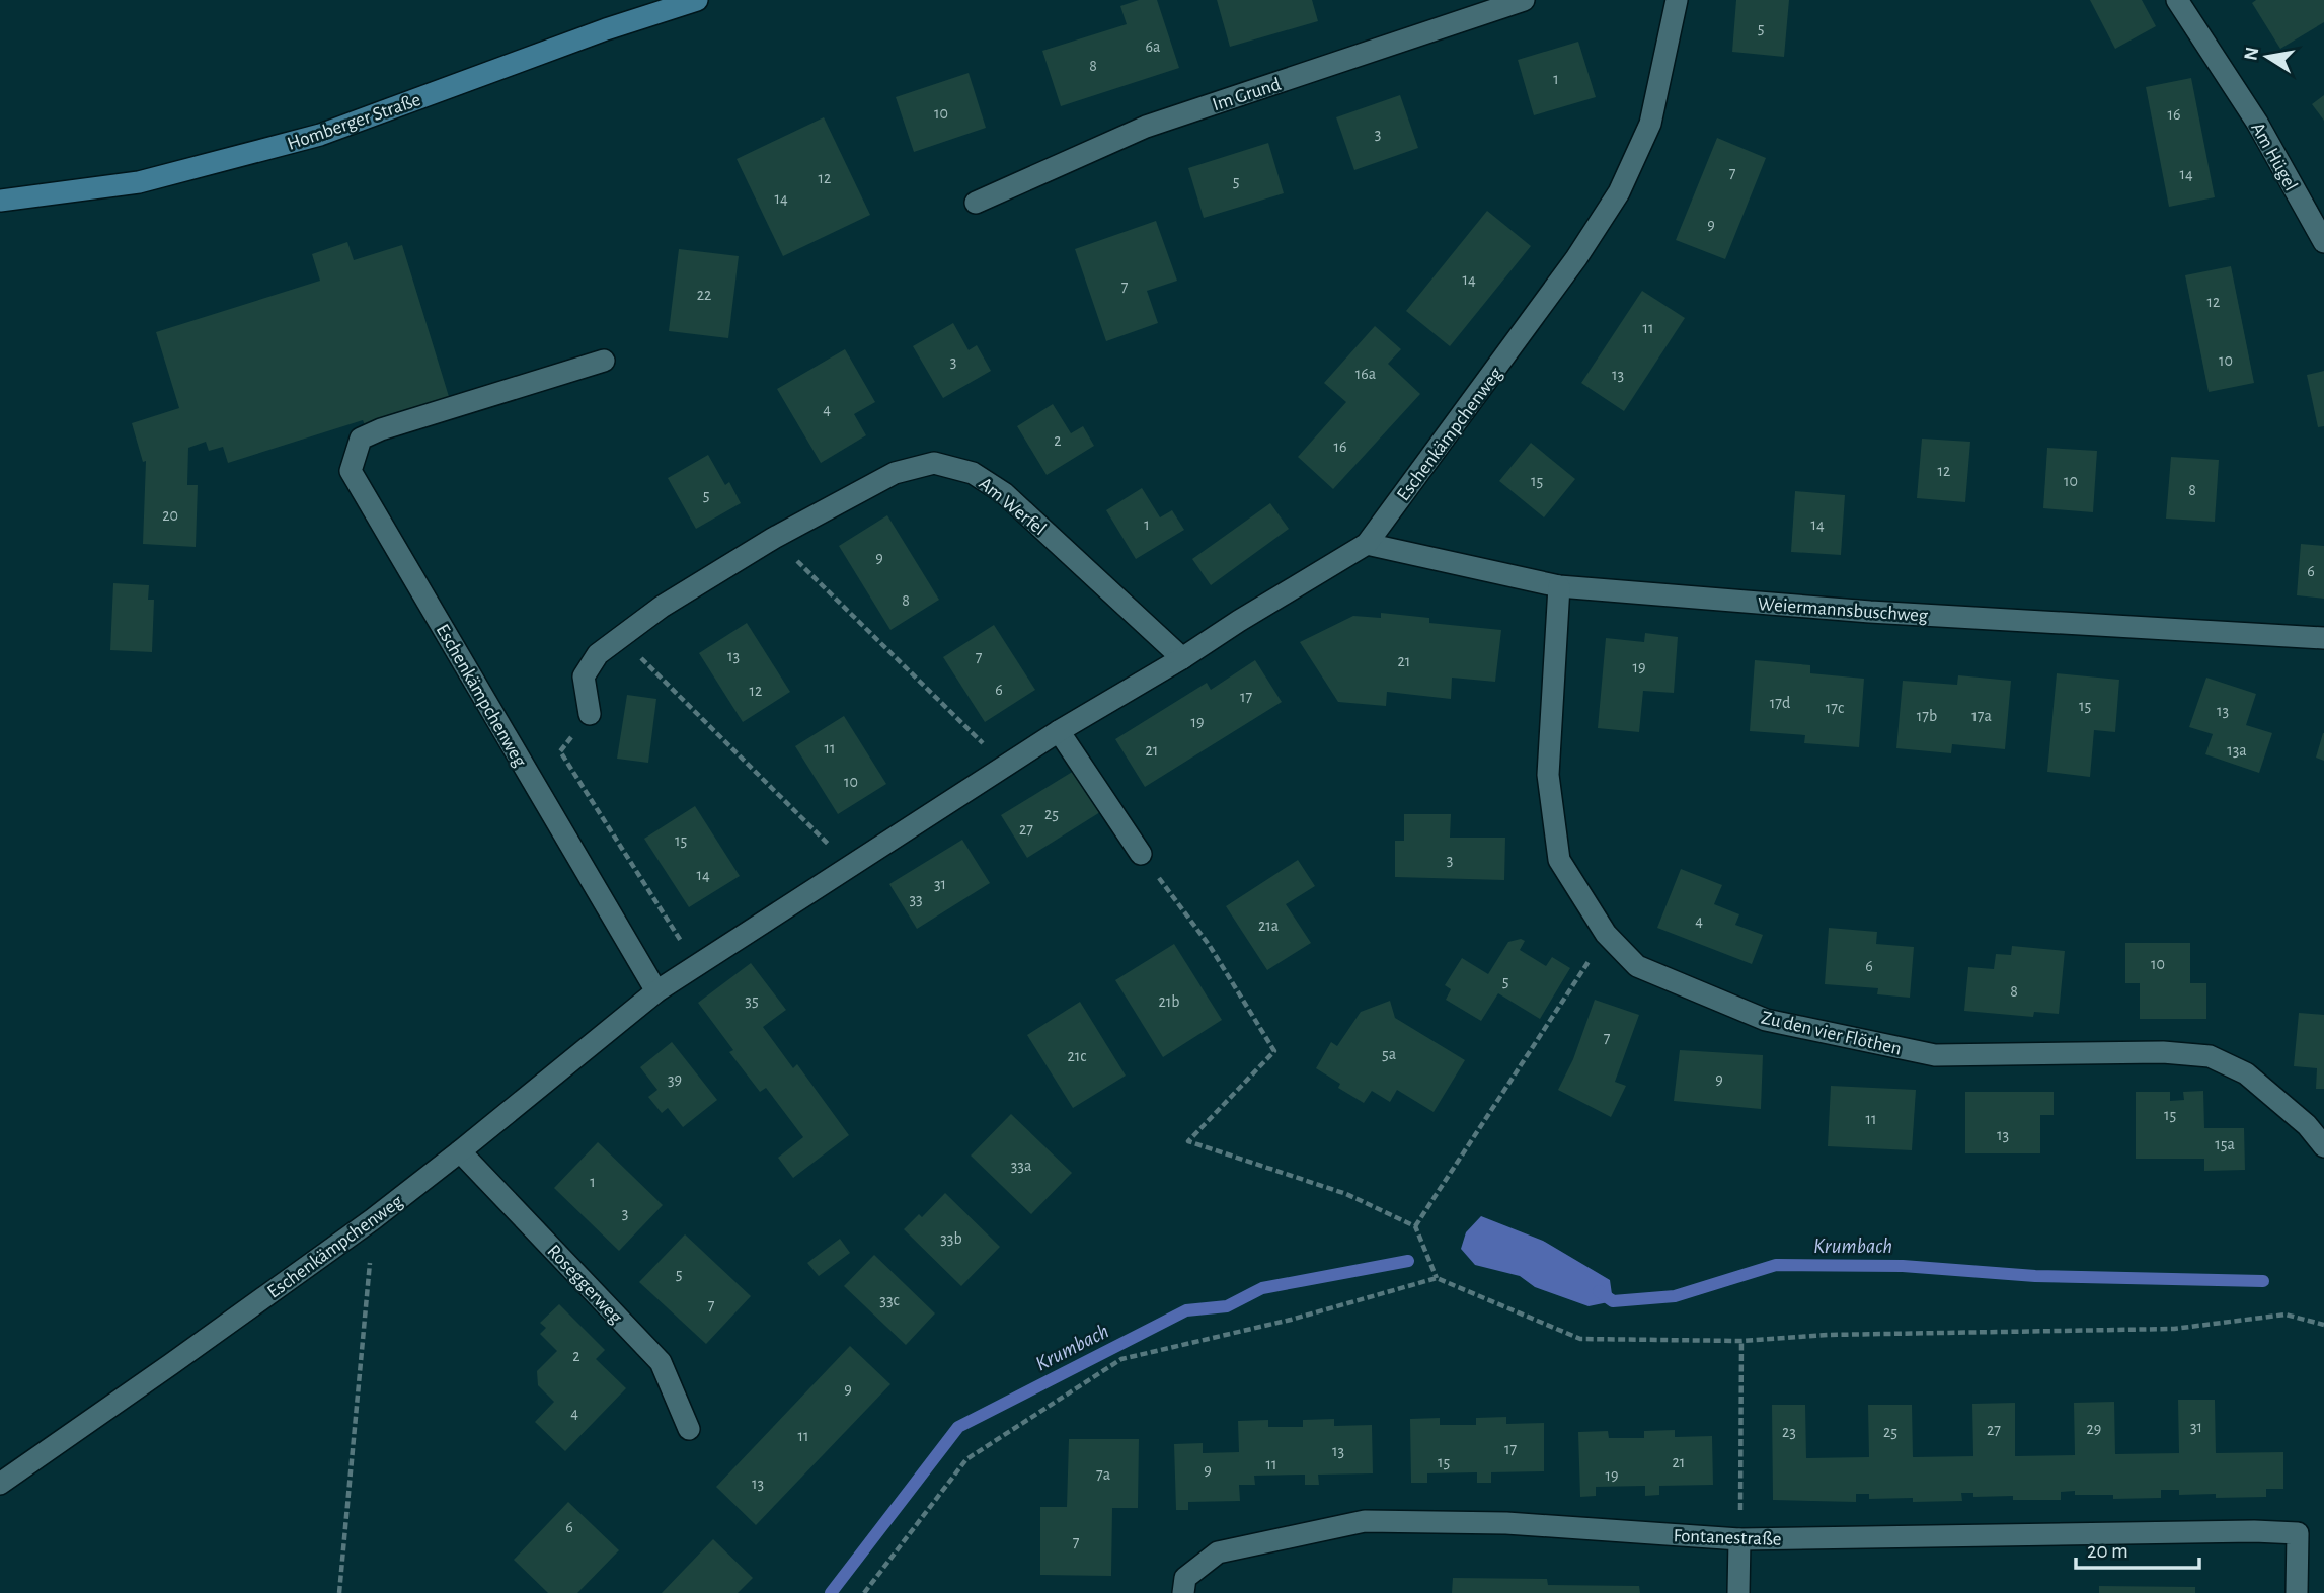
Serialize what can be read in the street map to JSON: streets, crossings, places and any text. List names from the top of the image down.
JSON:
{
  "streets": {
    "main road": ["Homberger Straße"],
    "street": [
      "Im Grund",
      "Am Hügel",
      "Eschenkämpchenweg",
      "Am Werfel",
      "Weiermannsbuschweg",
      "Zu den vier Flöthen",
      "Roseggerweg",
      "Fontanestraße"
    ]
  },
  "crossings": [
    ["Eschenkämpchenweg", "Am Werfel"],
    ["Eschenkämpchenweg", "Weiermannsbuschweg"],
    ["Eschenkämpchenweg", "Roseggerweg"],
    ["Weiermannsbuschweg", "Zu den vier Flöthen"]
  ],
  "water": ["Krumbach"],
  "house_numbers": [
    "5",
    "6a",
    "8",
    "1",
    "10",
    "16",
    "3",
    "7",
    "14",
    "12",
    "5",
    "14",
    "9",
    "14",
    "7",
    "22",
    "12",
    "11",
    "10",
    "3",
    "16a",
    "13",
    "4",
    "2",
    "16",
    "12",
    "15",
    "10",
    "8",
    "5",
    "20",
    "1",
    "14",
    "9",
    "6",
    "8",
    "13",
    "7",
    "21",
    "19",
    "6",
    "12",
    "17",
    "17d",
    "15",
    "17c",
    "13",
    "17b",
    "17a",
    "19",
    "11",
    "21",
    "13a",
    "10",
    "25",
    "27",
    "15",
    "3",
    "14",
    "31",
    "33",
    "4",
    "21a",
    "10",
    "6",
    "5",
    "8",
    "35",
    "21b",
    "7",
    "5a",
    "21c",
    "39",
    "9",
    "15",
    "11",
    "13",
    "15a",
    "33a",
    "1",
    "3",
    "33b",
    "5",
    "33c",
    "7",
    "2",
    "9",
    "4",
    "31",
    "29",
    "27",
    "23",
    "25",
    "11",
    "17",
    "13",
    "15",
    "21",
    "11",
    "9",
    "7a",
    "19",
    "13",
    "6",
    "7"
  ],
  "scale_bar": "20 m",
  "north": "left"
}
